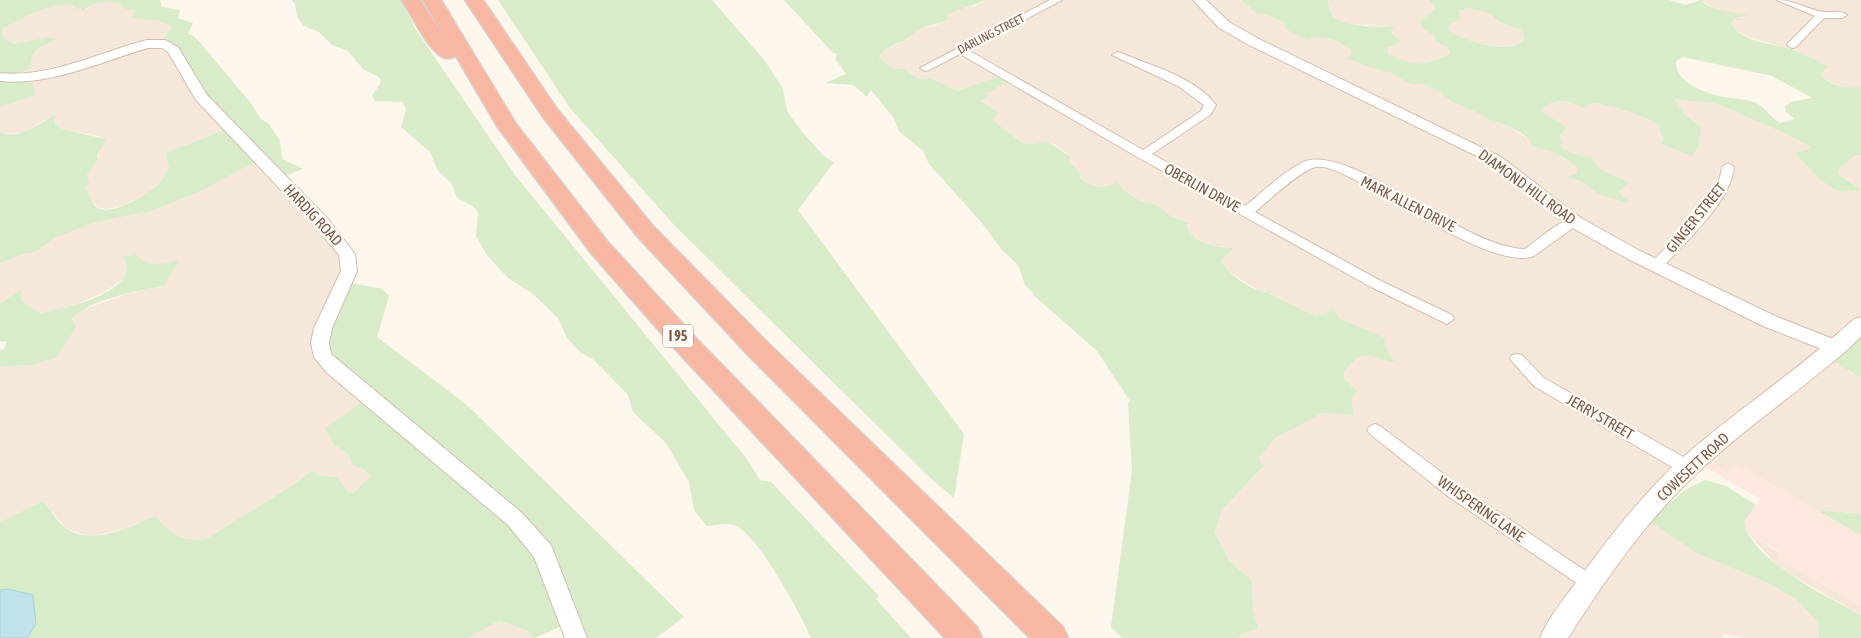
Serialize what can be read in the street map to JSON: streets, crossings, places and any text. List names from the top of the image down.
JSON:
{
  "streets": {
    "highway": ["I 95"],
    "main road": ["COWESETT ROAD"],
    "street": [
      "DARLING STREET",
      "DIAMOND HILL ROAD",
      "OBERLIN DRIVE",
      "MARK ALLEN DRIVE",
      "HARDIG ROAD",
      "GINGER STREET",
      "JERRY STREET",
      "WHISPERING LANE"
    ]
  },
  "crossings": [
    ["DARLING STREET", "OBERLIN DRIVE"],
    ["DIAMOND HILL ROAD", "MARK ALLEN DRIVE"],
    ["DIAMOND HILL ROAD", "GINGER STREET"],
    ["DIAMOND HILL ROAD", "COWESETT ROAD"],
    ["OBERLIN DRIVE", "MARK ALLEN DRIVE"],
    ["JERRY STREET", "COWESETT ROAD"],
    ["COWESETT ROAD", "WHISPERING LANE"]
  ]
}
